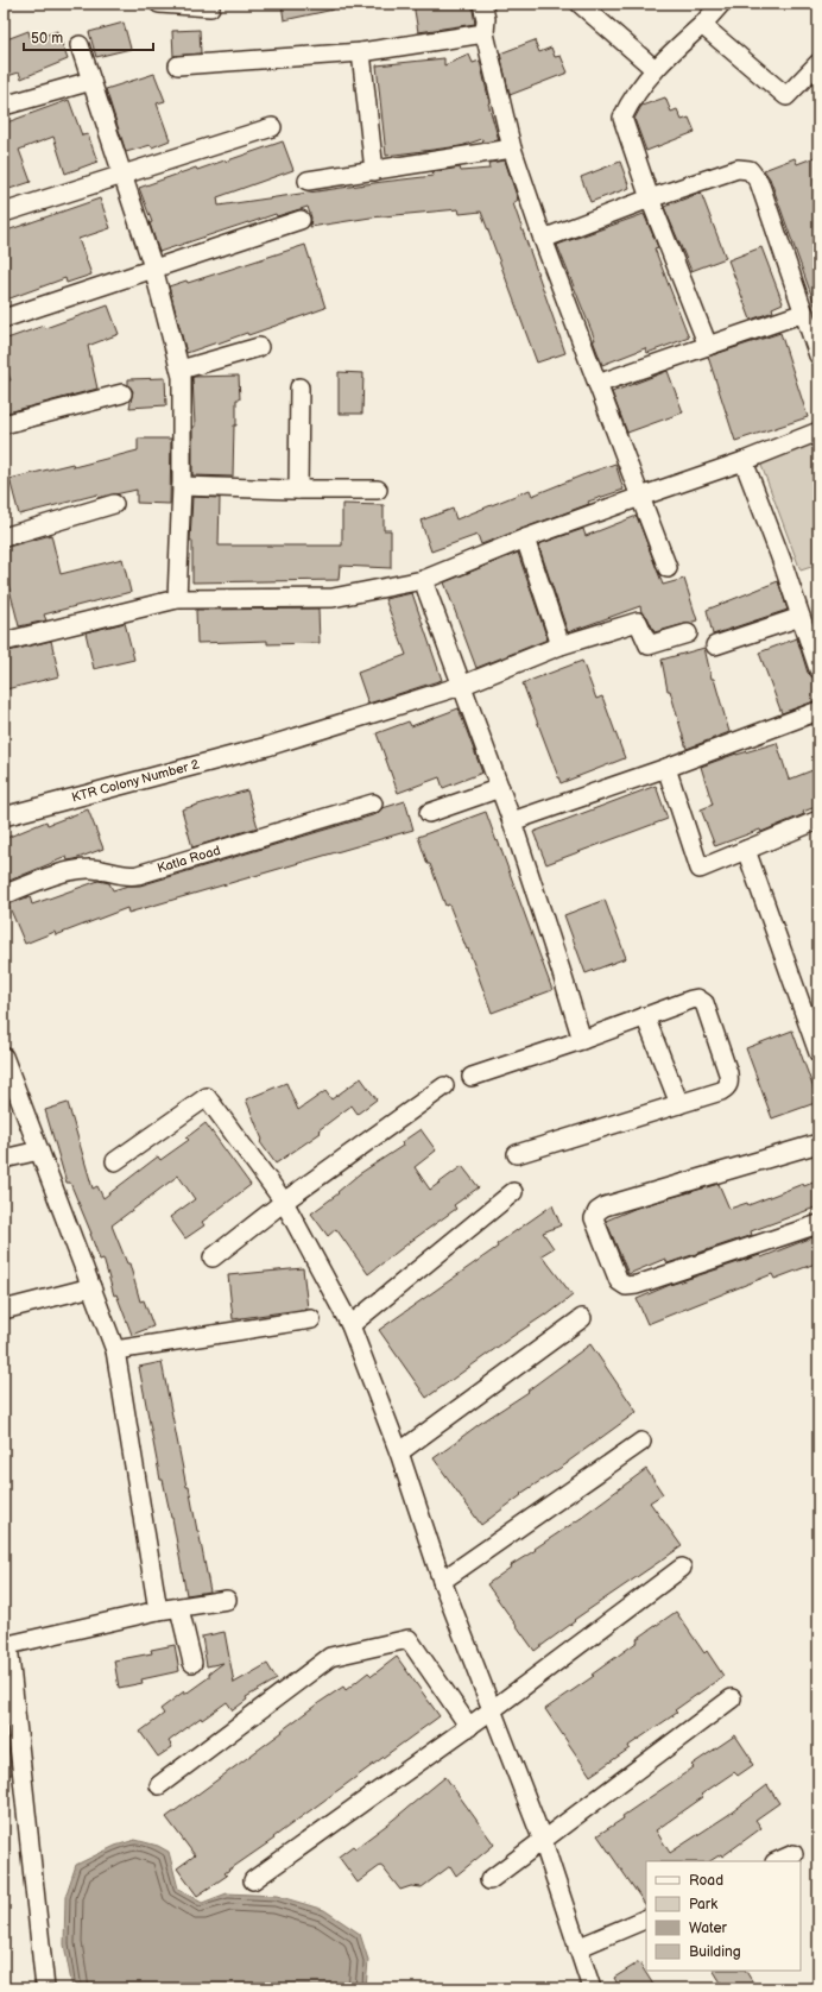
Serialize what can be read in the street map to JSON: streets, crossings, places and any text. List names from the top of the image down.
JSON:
{
  "streets": {
    "street": ["KTR Colony Number 2", "Katla Road"]
  },
  "legend": [
    "Road",
    "Park",
    "Water",
    "Building"
  ],
  "scale_bar": "50 m"
}
